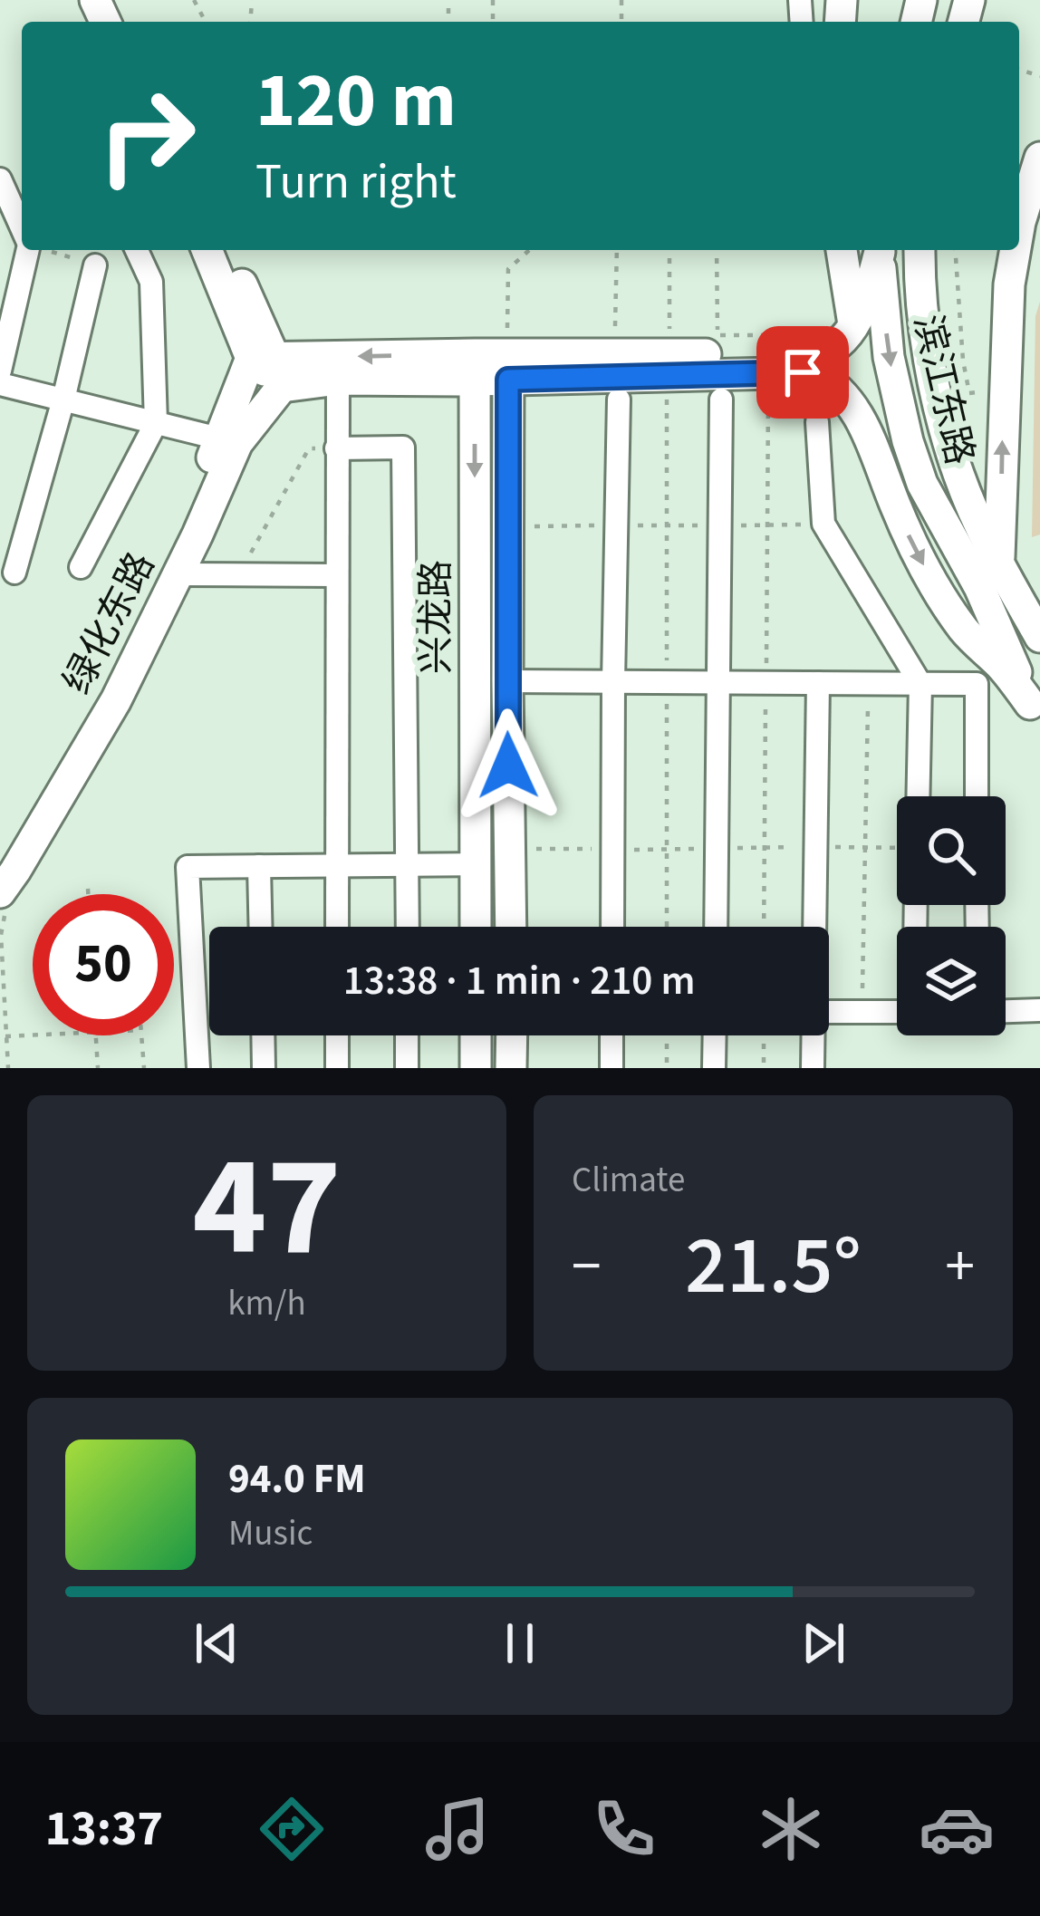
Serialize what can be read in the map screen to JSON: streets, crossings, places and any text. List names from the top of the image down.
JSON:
{
  "streets": {
    "main road": ["滨江东路", "兴龙路", "绿化东路"]
  },
  "page": {
    "turn": ["120 m", "Turn right"],
    "limit": "50",
    "trip": "13:38 · 1 min · 210 m",
    "tile": [
      ["47", "km/h"],
      "Climate"
    ],
    "heat": ["−", "21.5°", "+"],
    "song": ["94.0 FM", "Music"],
    "tabs": "13:37"
  }
}
